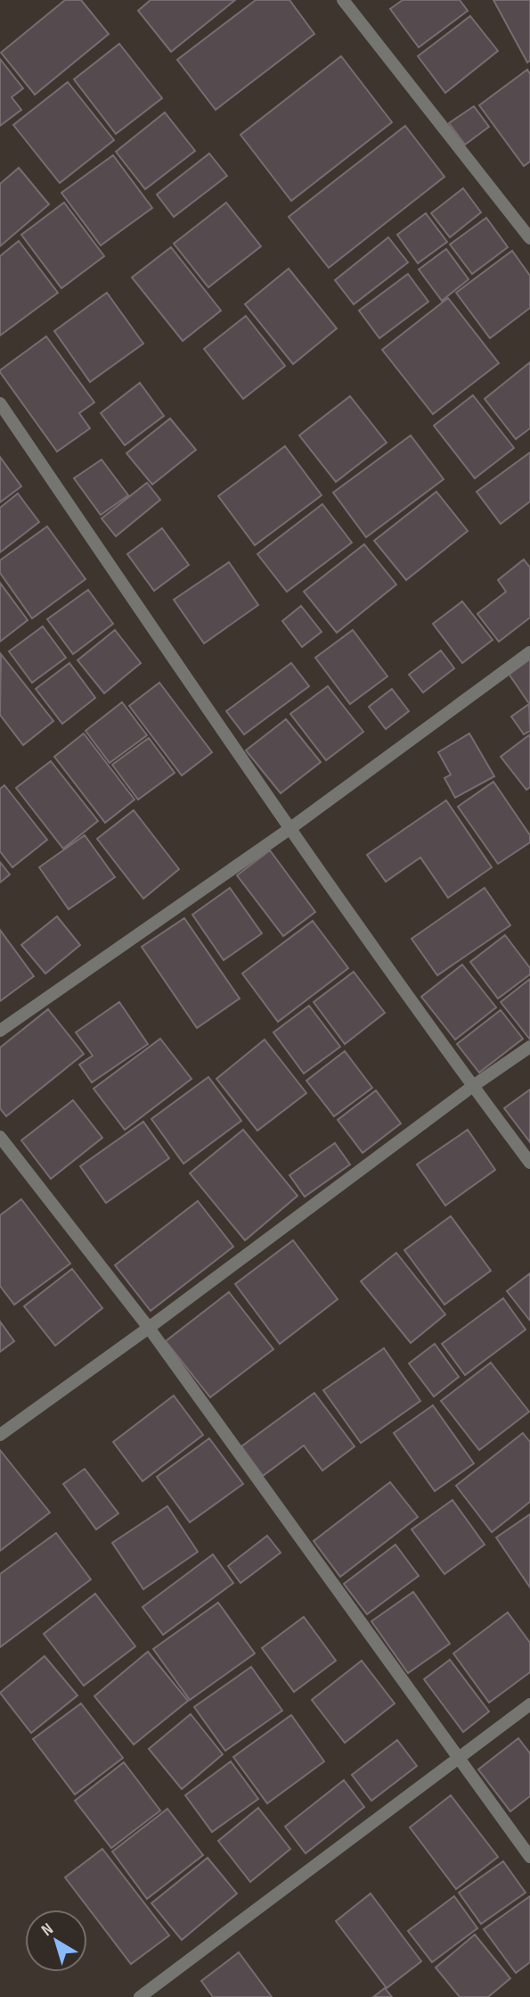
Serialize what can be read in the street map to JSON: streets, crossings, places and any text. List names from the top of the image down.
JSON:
{
  "north": "top left"
}
